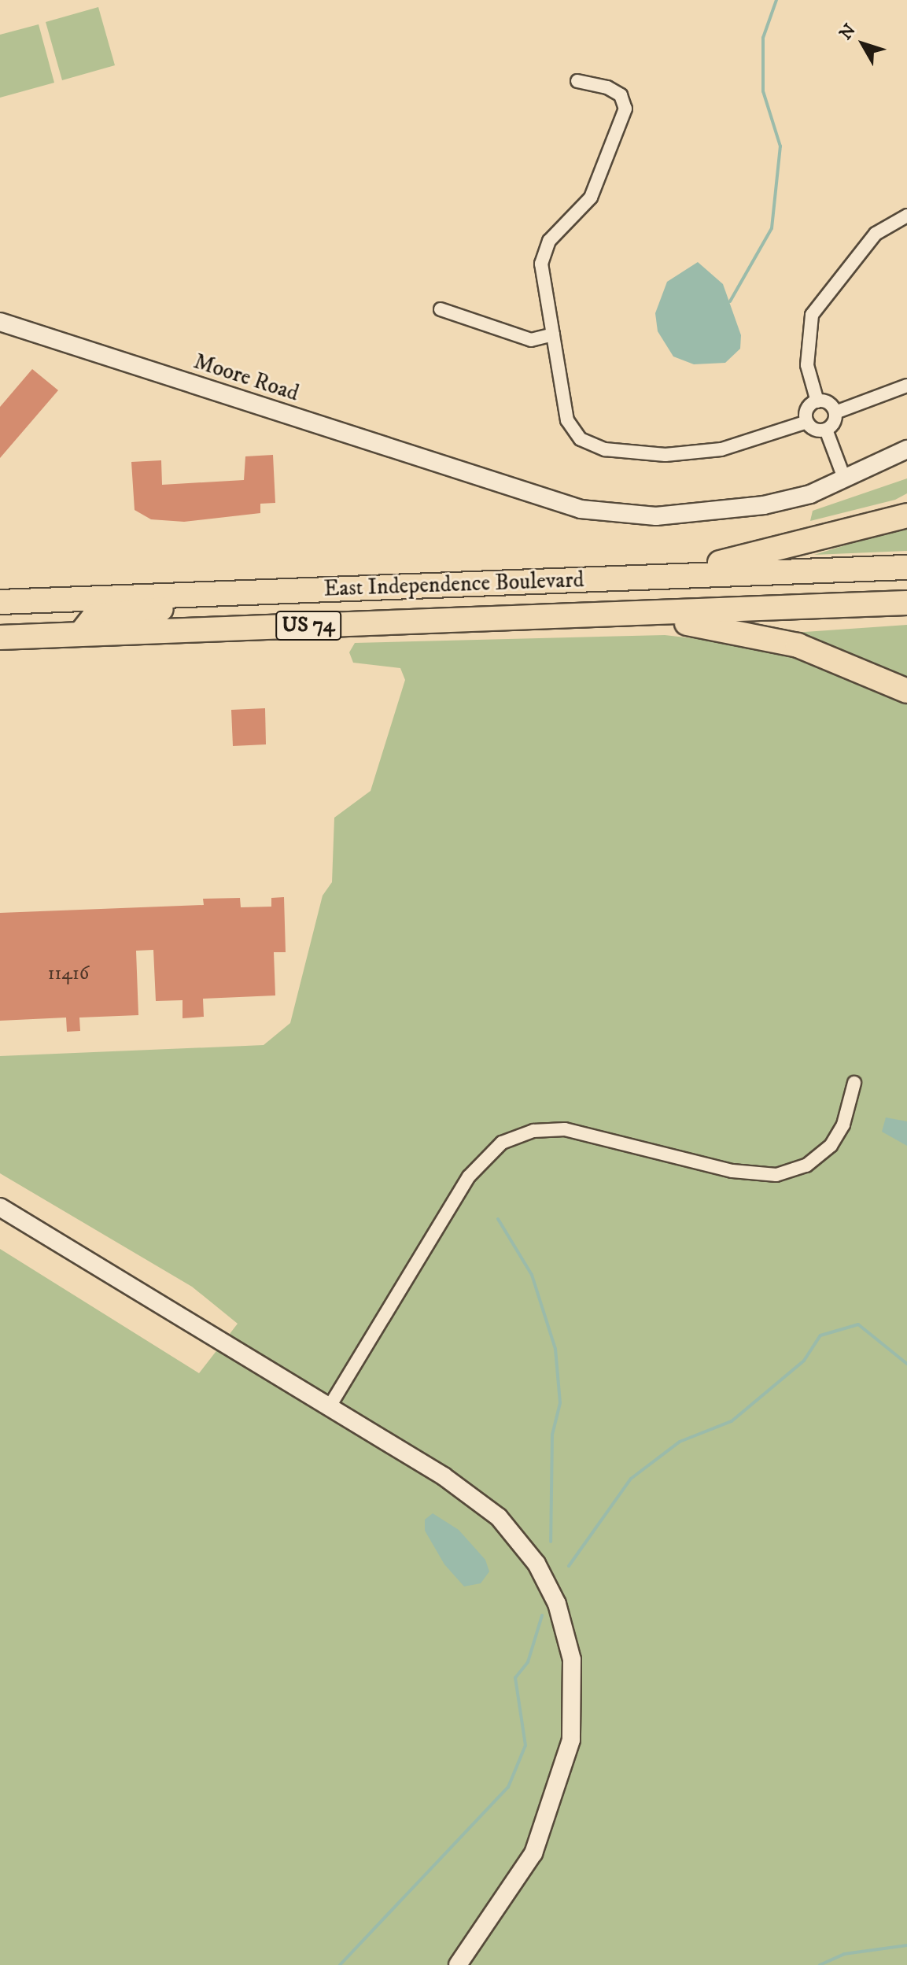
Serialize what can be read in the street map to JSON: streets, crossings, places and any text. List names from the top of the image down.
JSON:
{
  "streets": {
    "highway": ["East Independence Boulevard", "US 74"],
    "street": ["Moore Road"]
  },
  "house_numbers": ["11416"],
  "north": "top left"
}
